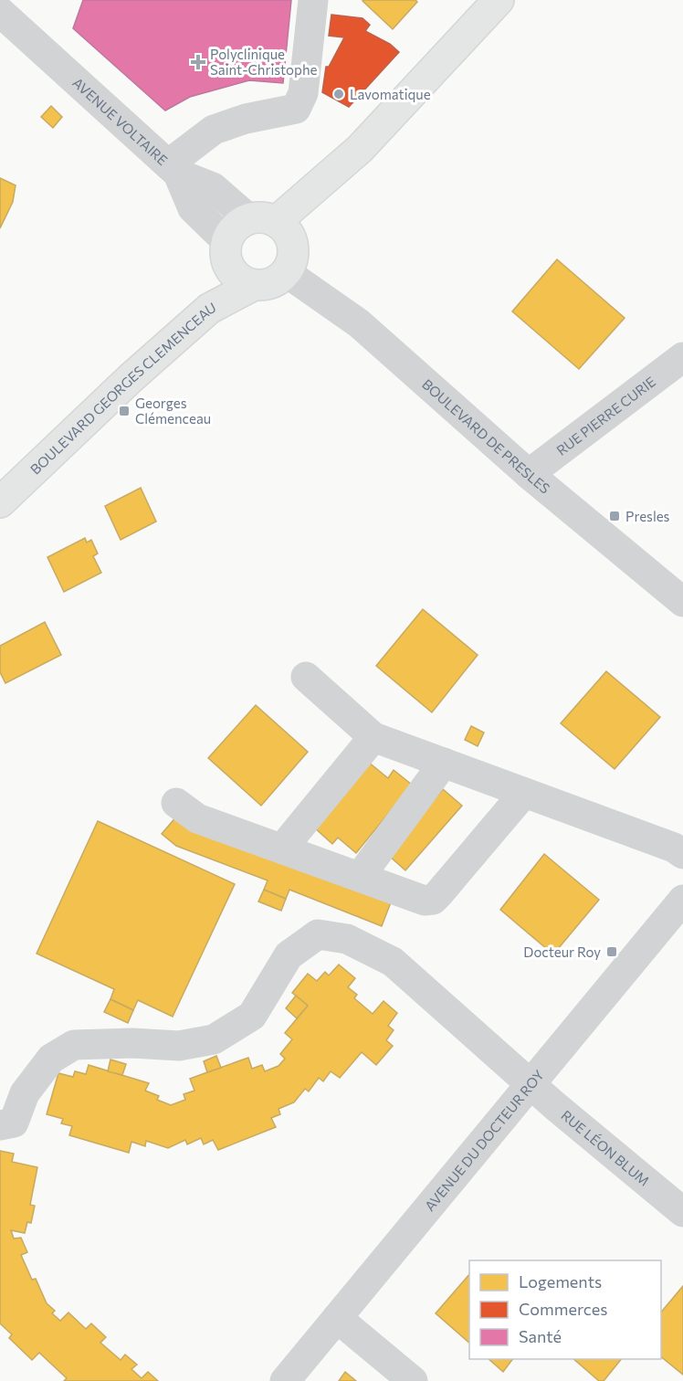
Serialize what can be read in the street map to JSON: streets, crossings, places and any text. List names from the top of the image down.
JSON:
{
  "streets": {
    "main road": ["BOULEVARD GEORGES CLEMENCEAU"],
    "street": [
      "AVENUE VOLTAIRE",
      "RUE PIERRE CURIE",
      "BOULEVARD DE PRESLES",
      "AVENUE DU DOCTEUR ROY",
      "RUE LÉON BLUM"
    ]
  },
  "crossings": [
    ["AVENUE VOLTAIRE", "BOULEVARD GEORGES CLEMENCEAU"],
    ["AVENUE VOLTAIRE", "BOULEVARD DE PRESLES"],
    ["BOULEVARD GEORGES CLEMENCEAU", "BOULEVARD DE PRESLES"],
    ["RUE PIERRE CURIE", "BOULEVARD DE PRESLES"],
    ["AVENUE DU DOCTEUR ROY", "RUE LÉON BLUM"]
  ],
  "places": {
    "health": ["Polyclinique Saint-Christophe"],
    "other": ["Lavomatique"],
    "transit": ["Georges Clémenceau", "Presles", "Docteur Roy"]
  },
  "legend": ["Logements", "Commerces", "Santé"]
}
